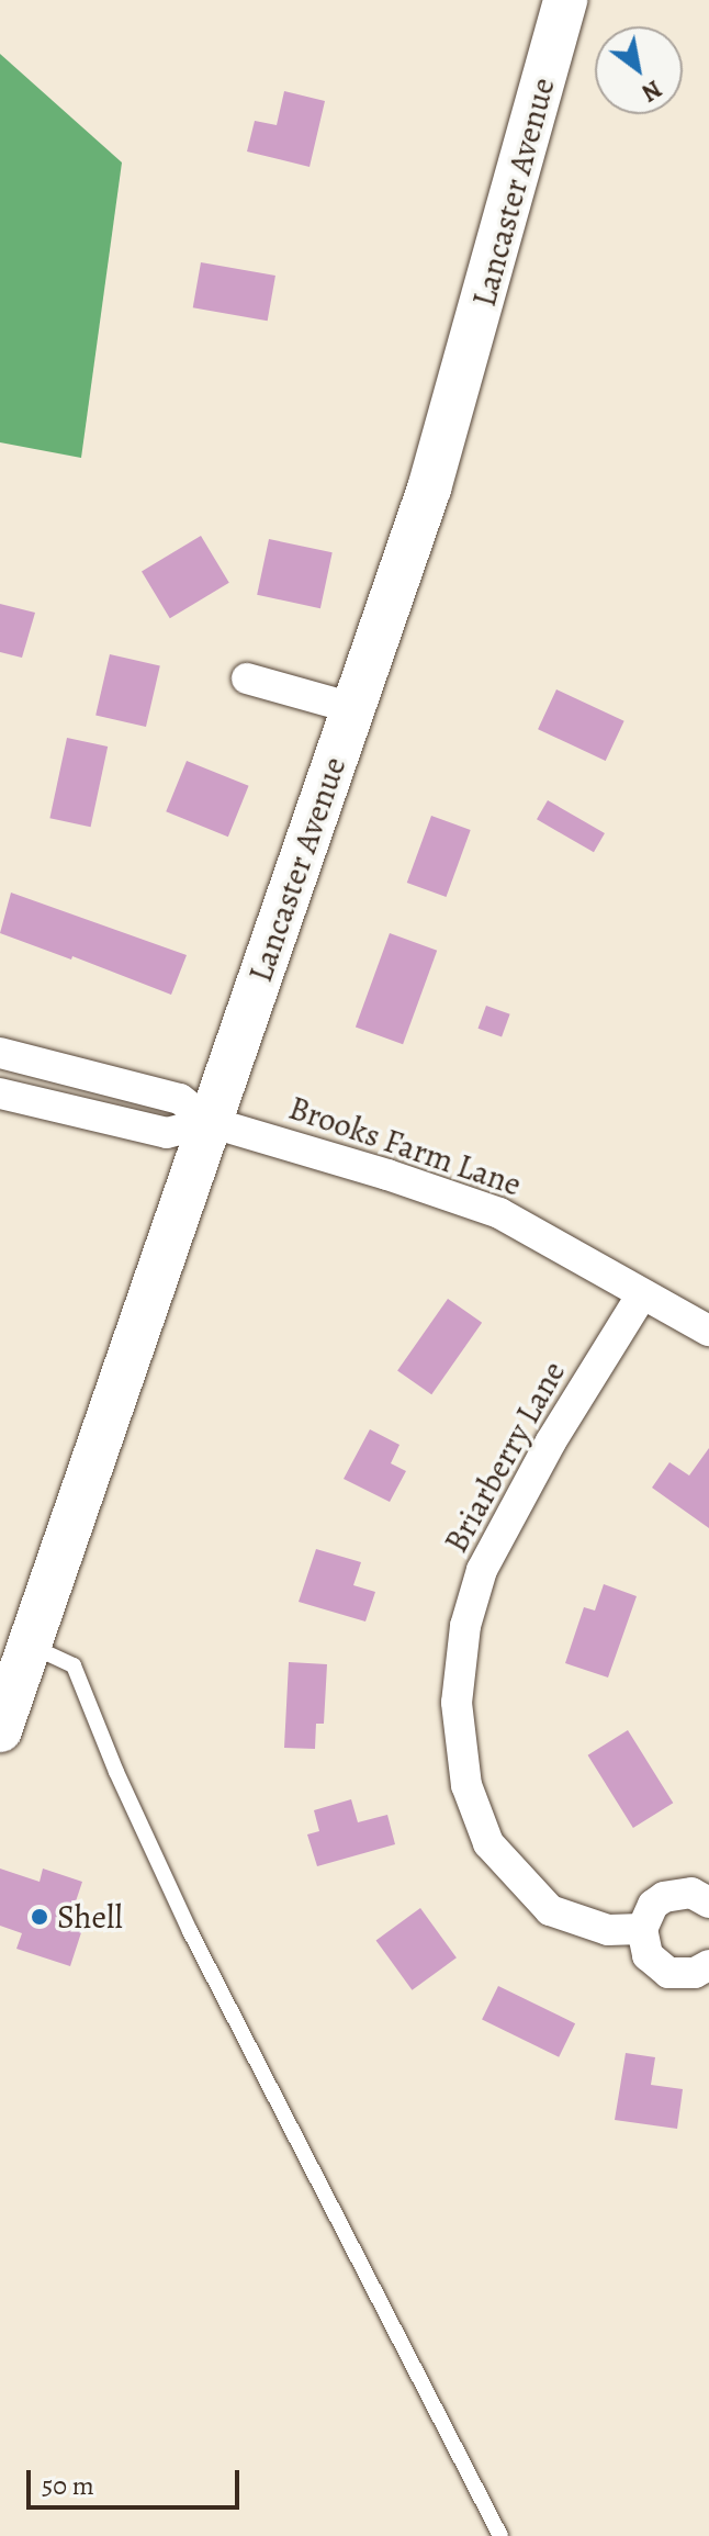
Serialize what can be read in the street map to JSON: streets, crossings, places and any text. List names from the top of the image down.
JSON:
{
  "streets": {
    "main road": ["Lancaster Avenue"],
    "street": ["Brooks Farm Lane", "Briarberry Lane"]
  },
  "crossings": [
    ["Lancaster Avenue", "Brooks Farm Lane"],
    ["Brooks Farm Lane", "Briarberry Lane"]
  ],
  "places": ["Shell"],
  "scale_bar": "50 m",
  "north": "bottom right"
}
